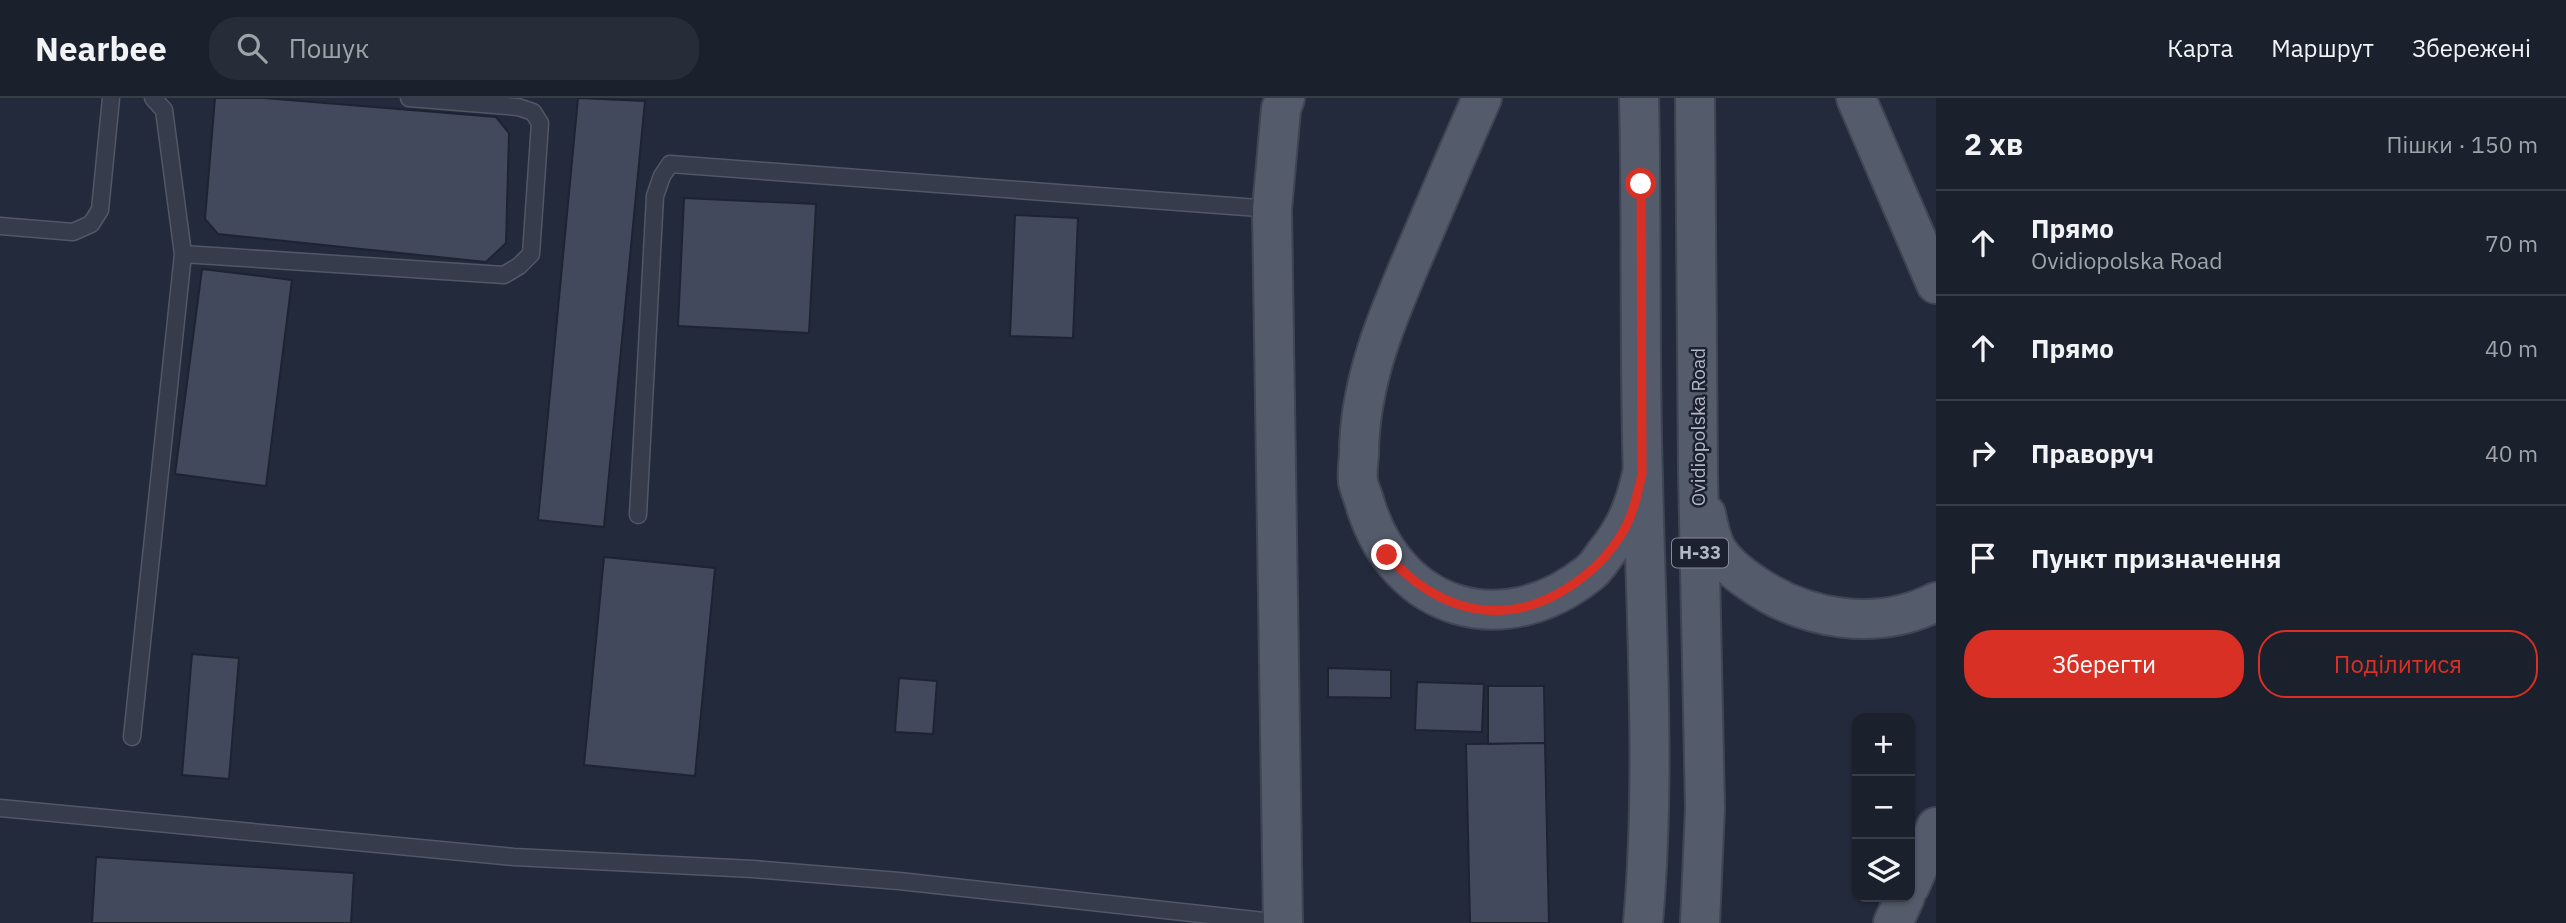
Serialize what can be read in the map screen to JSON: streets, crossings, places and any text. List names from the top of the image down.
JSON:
{
  "streets": {
    "main road": ["Ovidiopolska Road", "Н-33"]
  },
  "page": {
    "header": "Nearbee",
    "search": "Пошук",
    "nav": ["Карта", "Маршрут", "Збережені"],
    "heading": ["2 хв", "Пішки · 150 m"],
    "list": [
      ["Прямо", "Ovidiopolska Road", "70 m"],
      ["Прямо", "40 m"],
      ["Праворуч", "40 m"],
      "Пункт призначення"
    ],
    "buttons": ["Зберегти", "Поділитися"],
    "map_buttons": ["+", "−"]
  }
}
